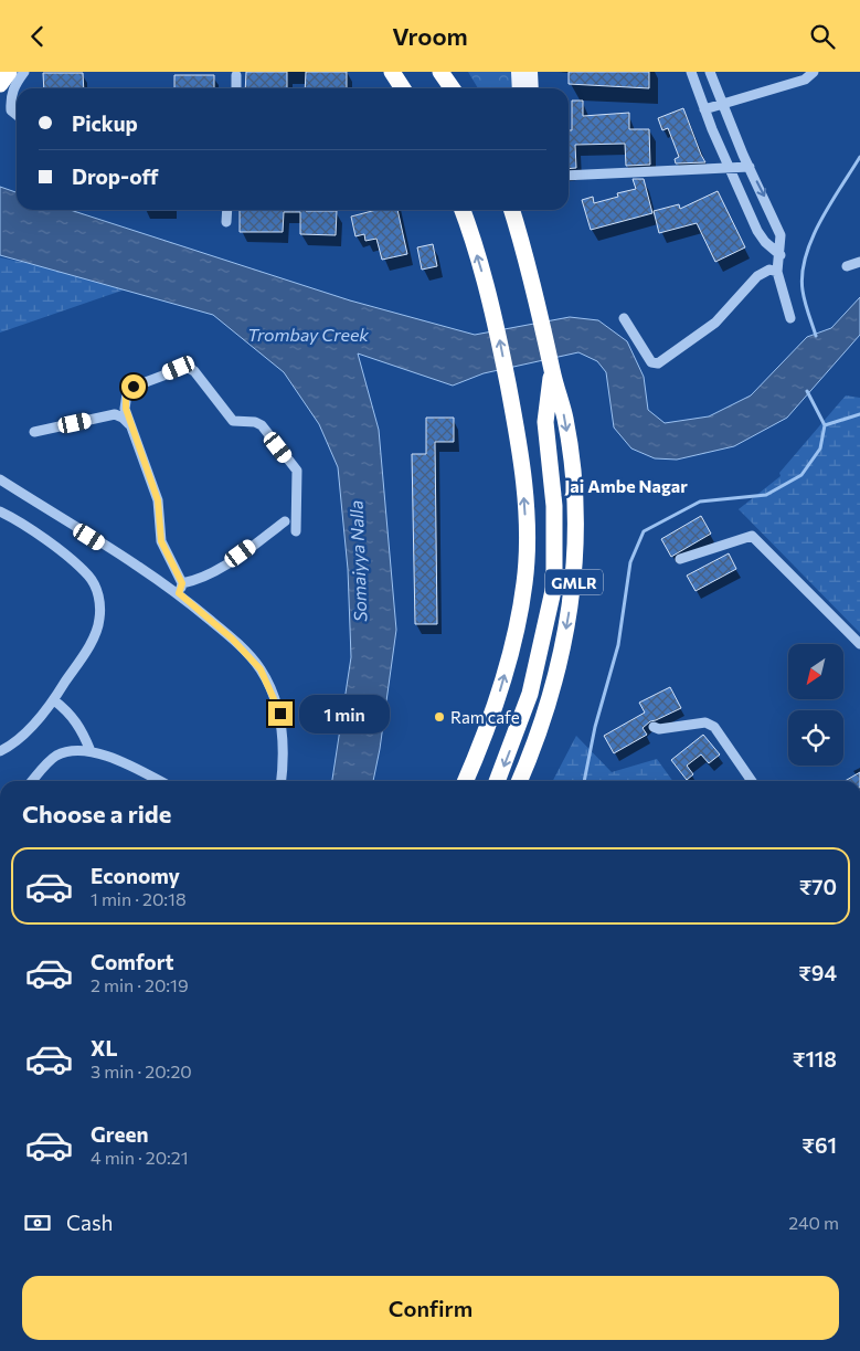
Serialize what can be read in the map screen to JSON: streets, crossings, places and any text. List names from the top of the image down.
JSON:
{
  "streets": {
    "highway": ["GMLR"]
  },
  "districts": ["Jai Ambe Nagar"],
  "water": ["Trombay Creek", "Somaiyya Nalla"],
  "places": ["Ram cafe"],
  "north": "bottom left",
  "page": {
    "header": "Vroom",
    "banner": ["Pickup", "Drop-off"],
    "bubble": "1 min",
    "heading": "Choose a ride",
    "list": [
      {
        "name": "Economy",
        "note": "1 min · 20:18",
        "value": "₹70"
      },
      {
        "name": "Comfort",
        "note": "2 min · 20:19",
        "value": "₹94"
      },
      {
        "name": "XL",
        "note": "3 min · 20:20",
        "value": "₹118"
      },
      {
        "name": "Green",
        "note": "4 min · 20:21",
        "value": "₹61"
      }
    ],
    "pay": ["Cash", "240 m"],
    "buttons": "Confirm"
  }
}
